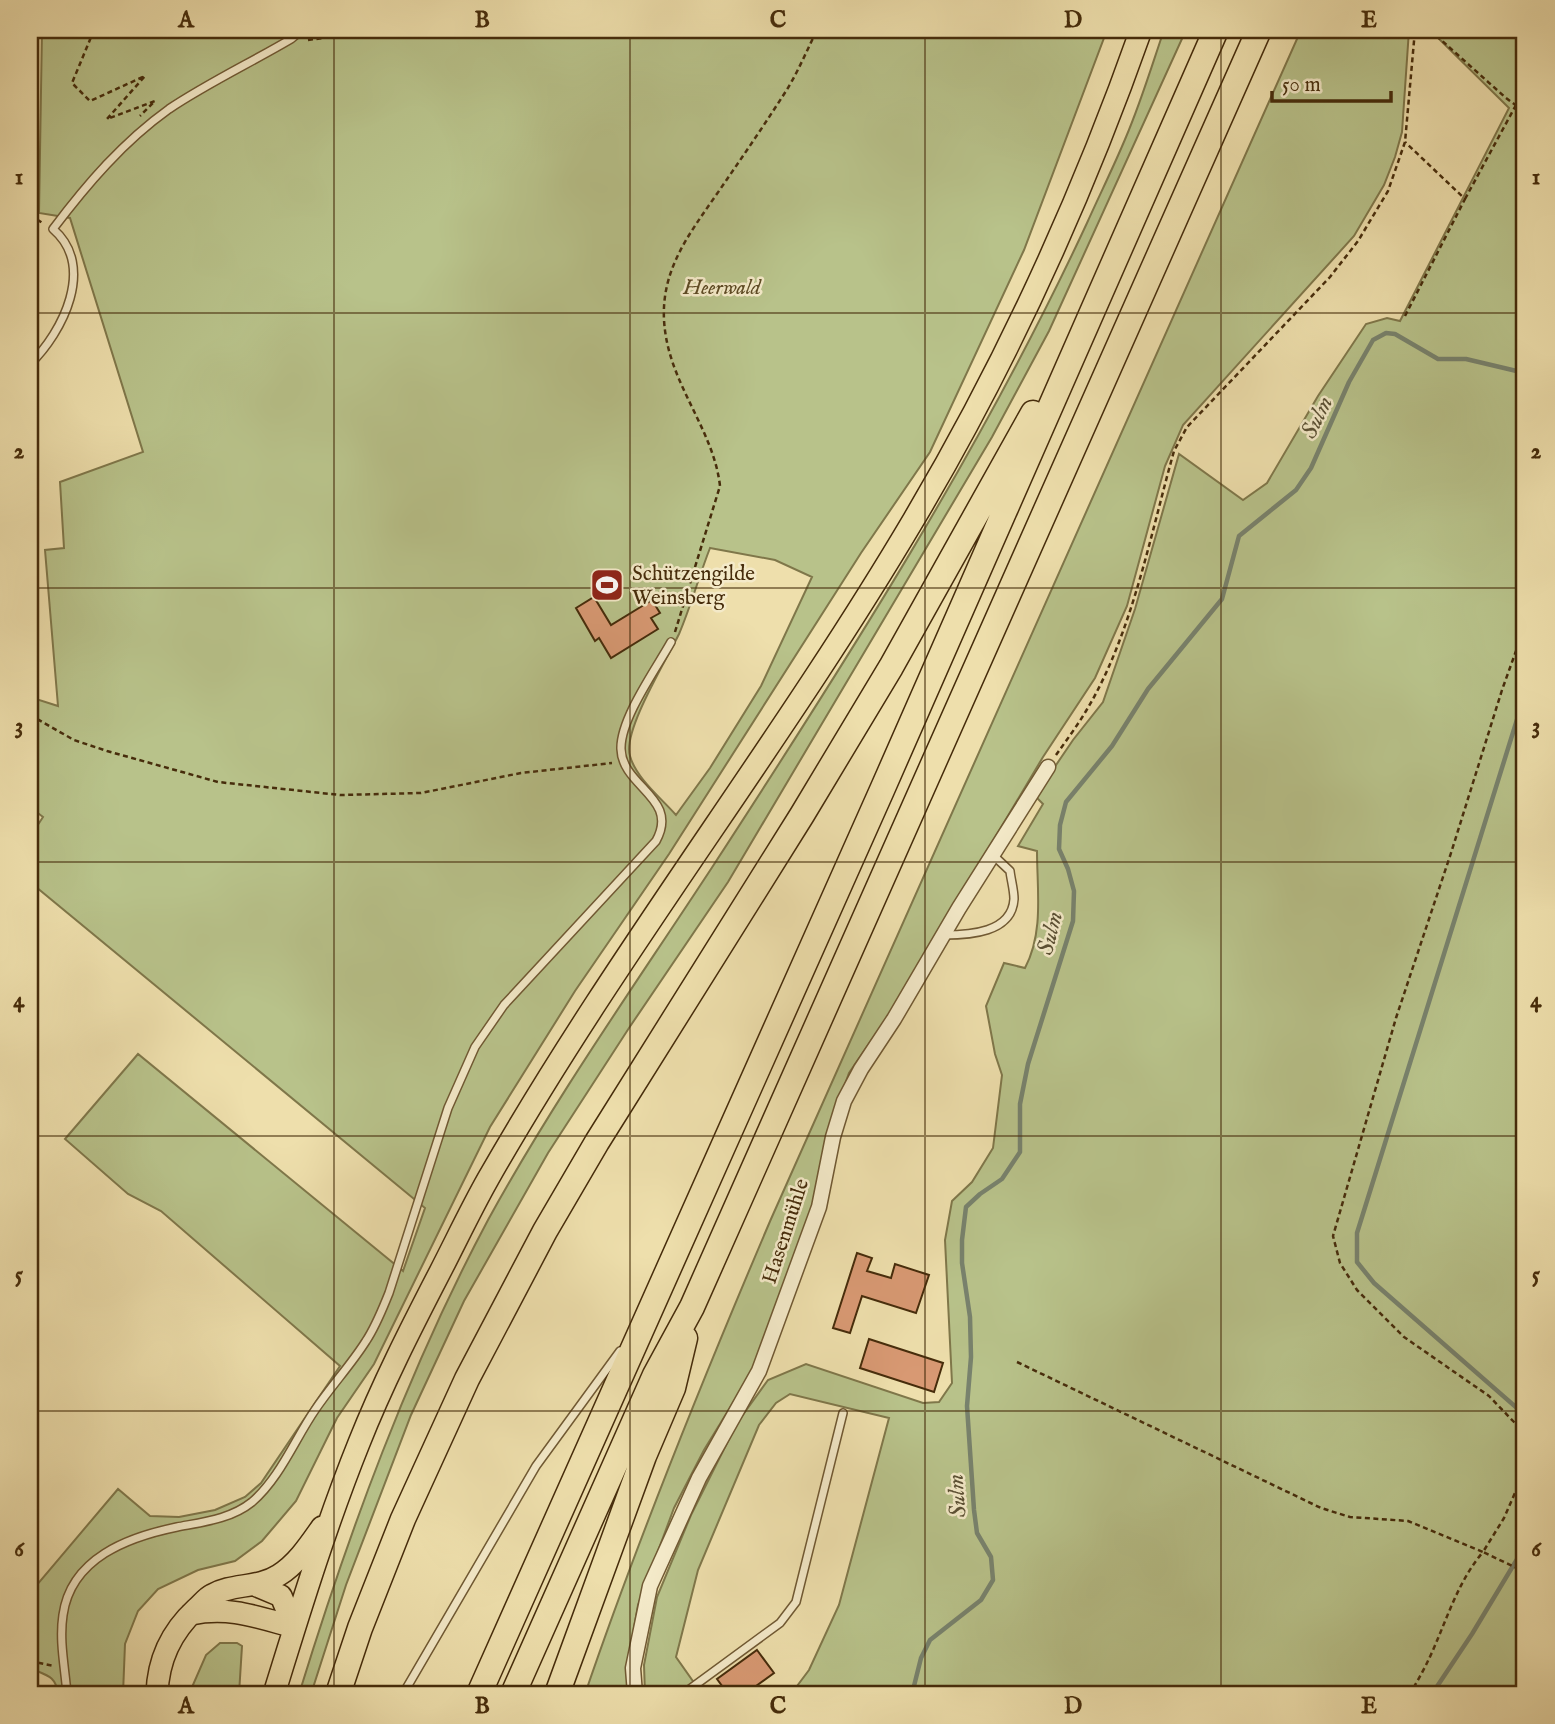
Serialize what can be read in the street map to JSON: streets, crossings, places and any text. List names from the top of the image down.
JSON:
{
  "streets": {
    "street": ["Hasenmühle"]
  },
  "water": ["Sulm"],
  "parks": ["Heerwald"],
  "places": {
    "sports": ["Schützengilde Weinsberg"]
  },
  "scale_bar": "50 m",
  "grid": {
    "columns": [
      "A",
      "B",
      "C",
      "D",
      "E"
    ],
    "rows": [
      "1",
      "2",
      "3",
      "4",
      "5",
      "6"
    ]
  }
}
